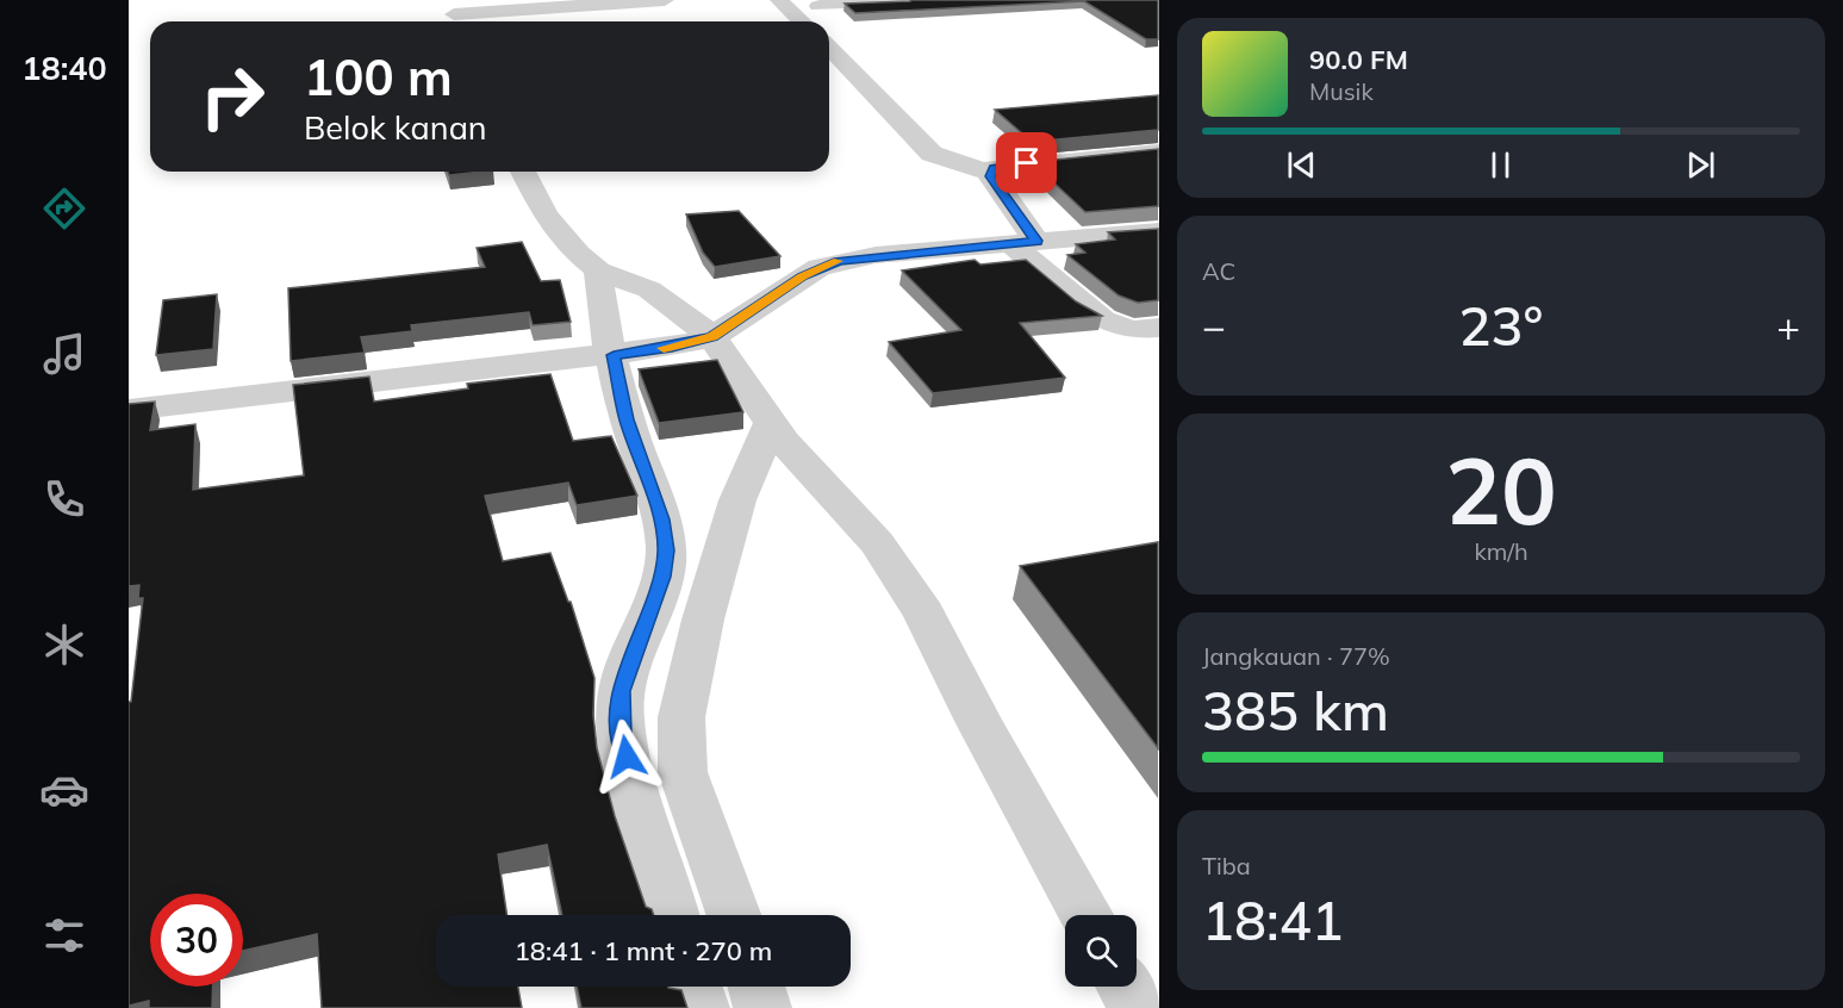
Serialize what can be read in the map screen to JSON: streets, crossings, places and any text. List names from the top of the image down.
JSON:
{
  "page": {
    "tabs": "18:40",
    "turn": ["100 m", "Belok kanan"],
    "song": ["90.0 FM", "Musik"],
    "tile": [
      "AC",
      ["20", "km/h"],
      ["Jangkauan · 77%", "385 km"],
      ["Tiba", "18:41"]
    ],
    "heat": ["−", "23°", "+"],
    "limit": "30",
    "trip": "18:41 · 1 mnt · 270 m"
  }
}
